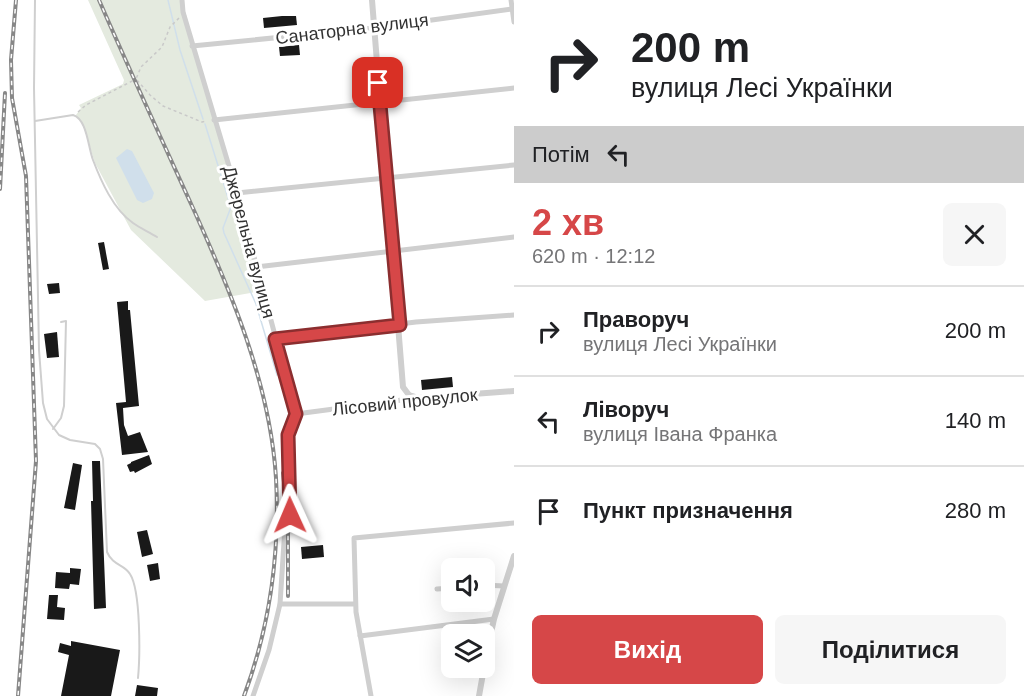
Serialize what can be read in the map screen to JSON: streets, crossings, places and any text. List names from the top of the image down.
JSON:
{
  "streets": {
    "street": ["Санаторна вулиця", "Джерельна вулиця", "Лісовий провулок"]
  },
  "crossings": [
    ["Санаторна вулиця", "Джерельна вулиця"],
    ["Джерельна вулиця", "Лісовий провулок"]
  ],
  "page": {
    "turn": ["200 m", "вулиця Лесі Українки"],
    "then": "Потім",
    "heading": ["2 хв", "620 m · 12:12"],
    "list": [
      {
        "name": "Праворуч",
        "note": "вулиця Лесі Українки",
        "value": "200 m"
      },
      {
        "name": "Ліворуч",
        "note": "вулиця Івана Франка",
        "value": "140 m"
      },
      {
        "name": "Пункт призначення",
        "value": "280 m"
      }
    ],
    "buttons": ["Вихід", "Поділитися"]
  }
}
